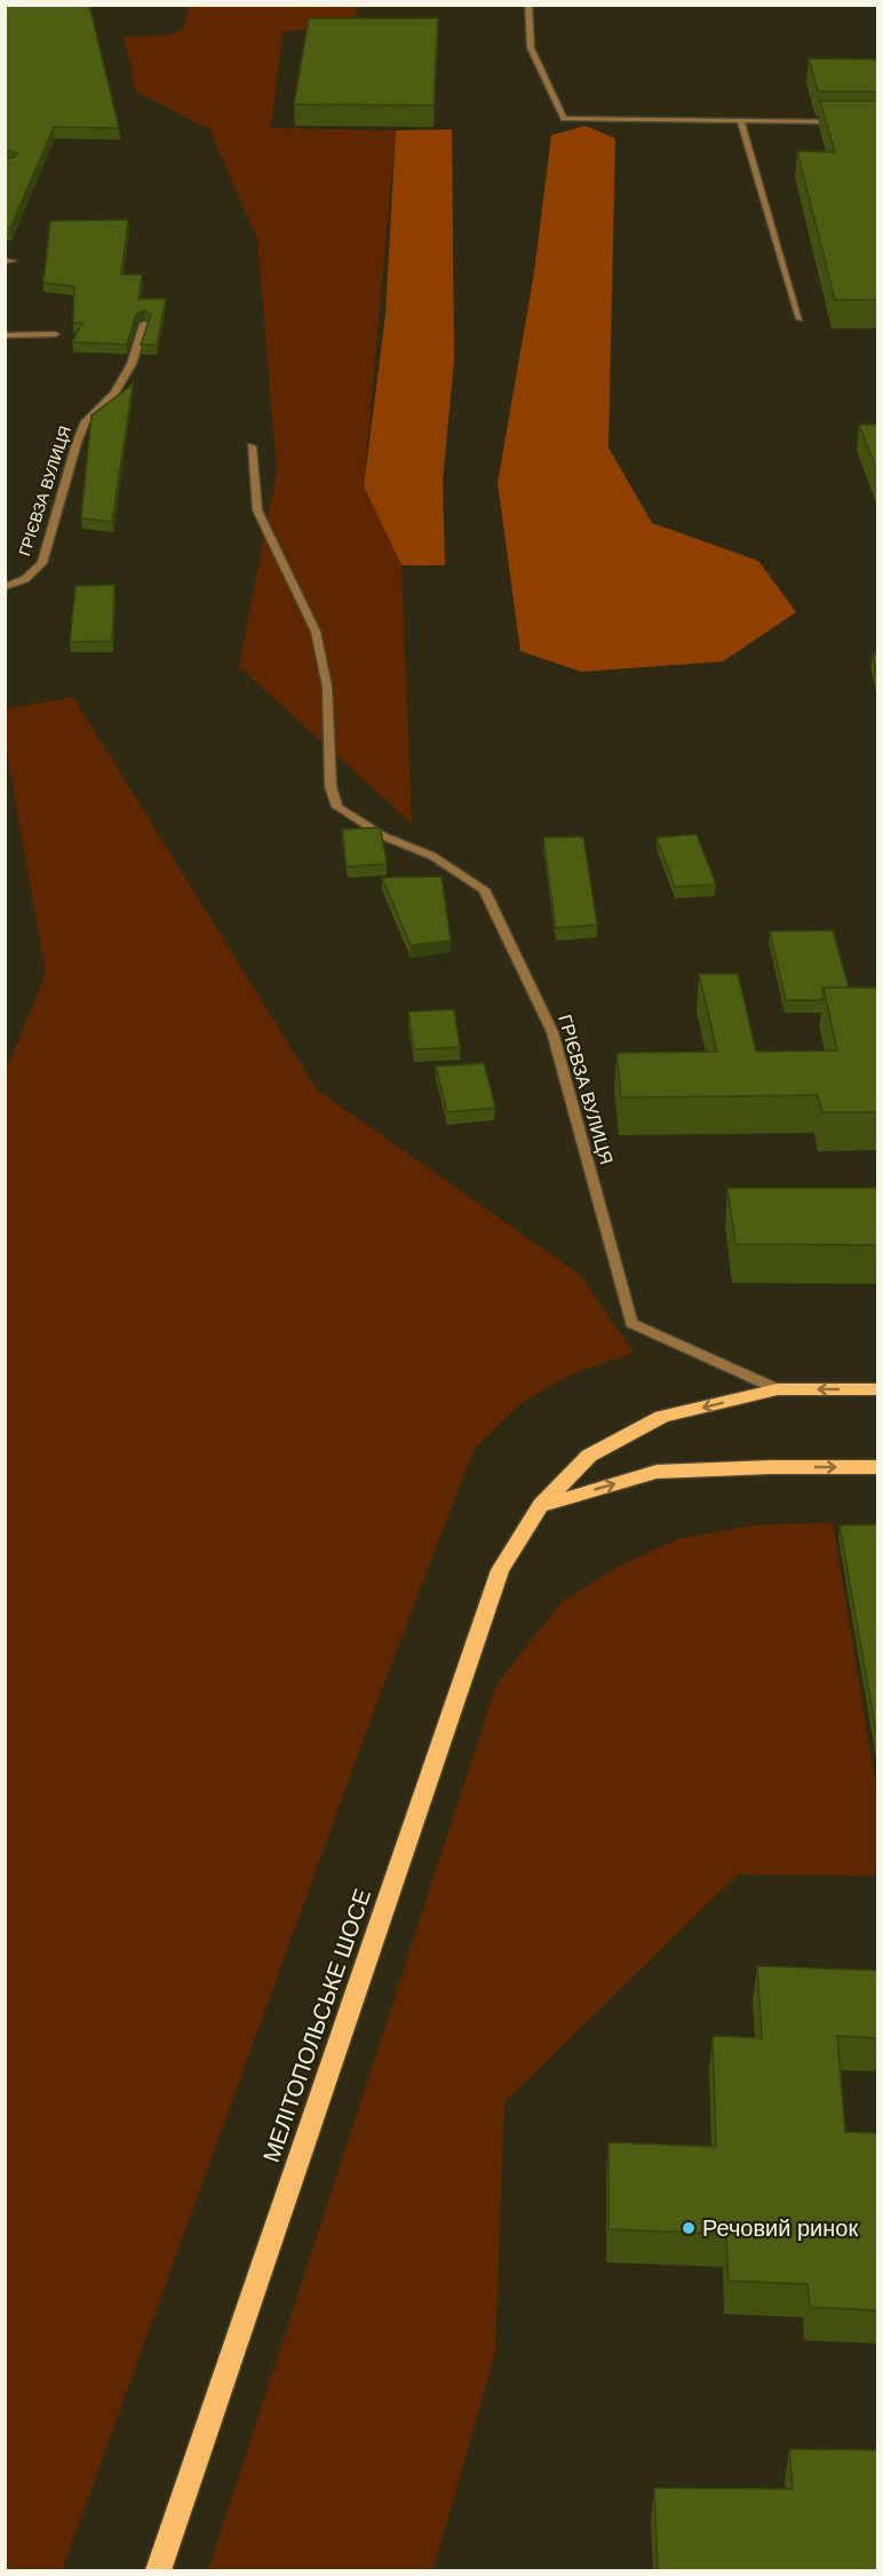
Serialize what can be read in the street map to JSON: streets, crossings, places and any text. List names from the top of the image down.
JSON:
{
  "streets": {
    "main road": ["МЕЛІТОПОЛЬСЬКЕ ШОСЕ"],
    "lane": ["ГРІЄВЗА ВУЛИЦЯ"]
  },
  "crossings": [
    ["ГРІЄВЗА ВУЛИЦЯ", "МЕЛІТОПОЛЬСЬКЕ ШОСЕ"]
  ],
  "places": ["Речовий ринок"]
}
